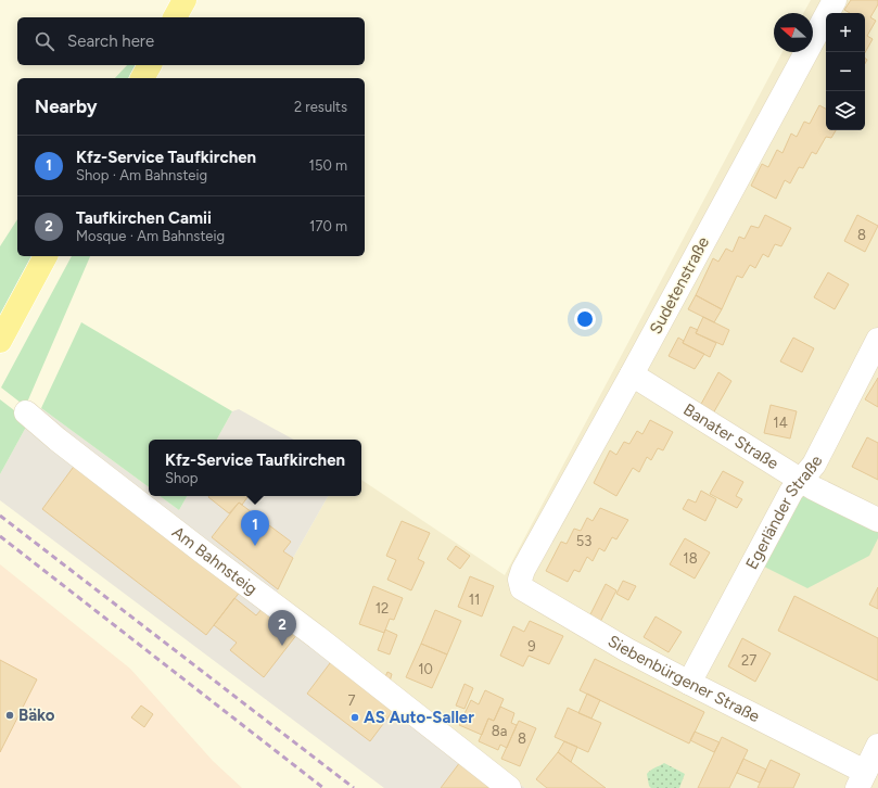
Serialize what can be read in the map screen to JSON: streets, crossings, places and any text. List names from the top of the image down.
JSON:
{
  "streets": {
    "street": [
      "Sudetenstraße",
      "Banater Straße",
      "Egerländer Straße",
      "Am Bahnsteig",
      "Siebenbürgener Straße"
    ]
  },
  "crossings": [
    ["Sudetenstraße", "Banater Straße"],
    ["Sudetenstraße", "Siebenbürgener Straße"],
    ["Banater Straße", "Egerländer Straße"],
    ["Egerländer Straße", "Siebenbürgener Straße"]
  ],
  "places": ["Bäko", "AS Auto-Saller"],
  "house_numbers": [
    "8",
    "14",
    "53",
    "18",
    "11",
    "12",
    "9",
    "27",
    "10",
    "7",
    "8a",
    "8"
  ],
  "north": "left",
  "page": {
    "map_buttons": ["+", "−"],
    "search": "Search here",
    "heading": ["Nearby", "2 results"],
    "list": [
      {
        "mark": "1",
        "name": "Kfz-Service Taufkirchen",
        "note": "Shop · Am Bahnsteig",
        "value": "150 m"
      },
      {
        "mark": "2",
        "name": "Taufkirchen Camii",
        "note": "Mosque · Am Bahnsteig",
        "value": "170 m"
      }
    ],
    "popup": ["Kfz-Service Taufkirchen", "Shop"],
    "pins": ["1", "2"]
  }
}
